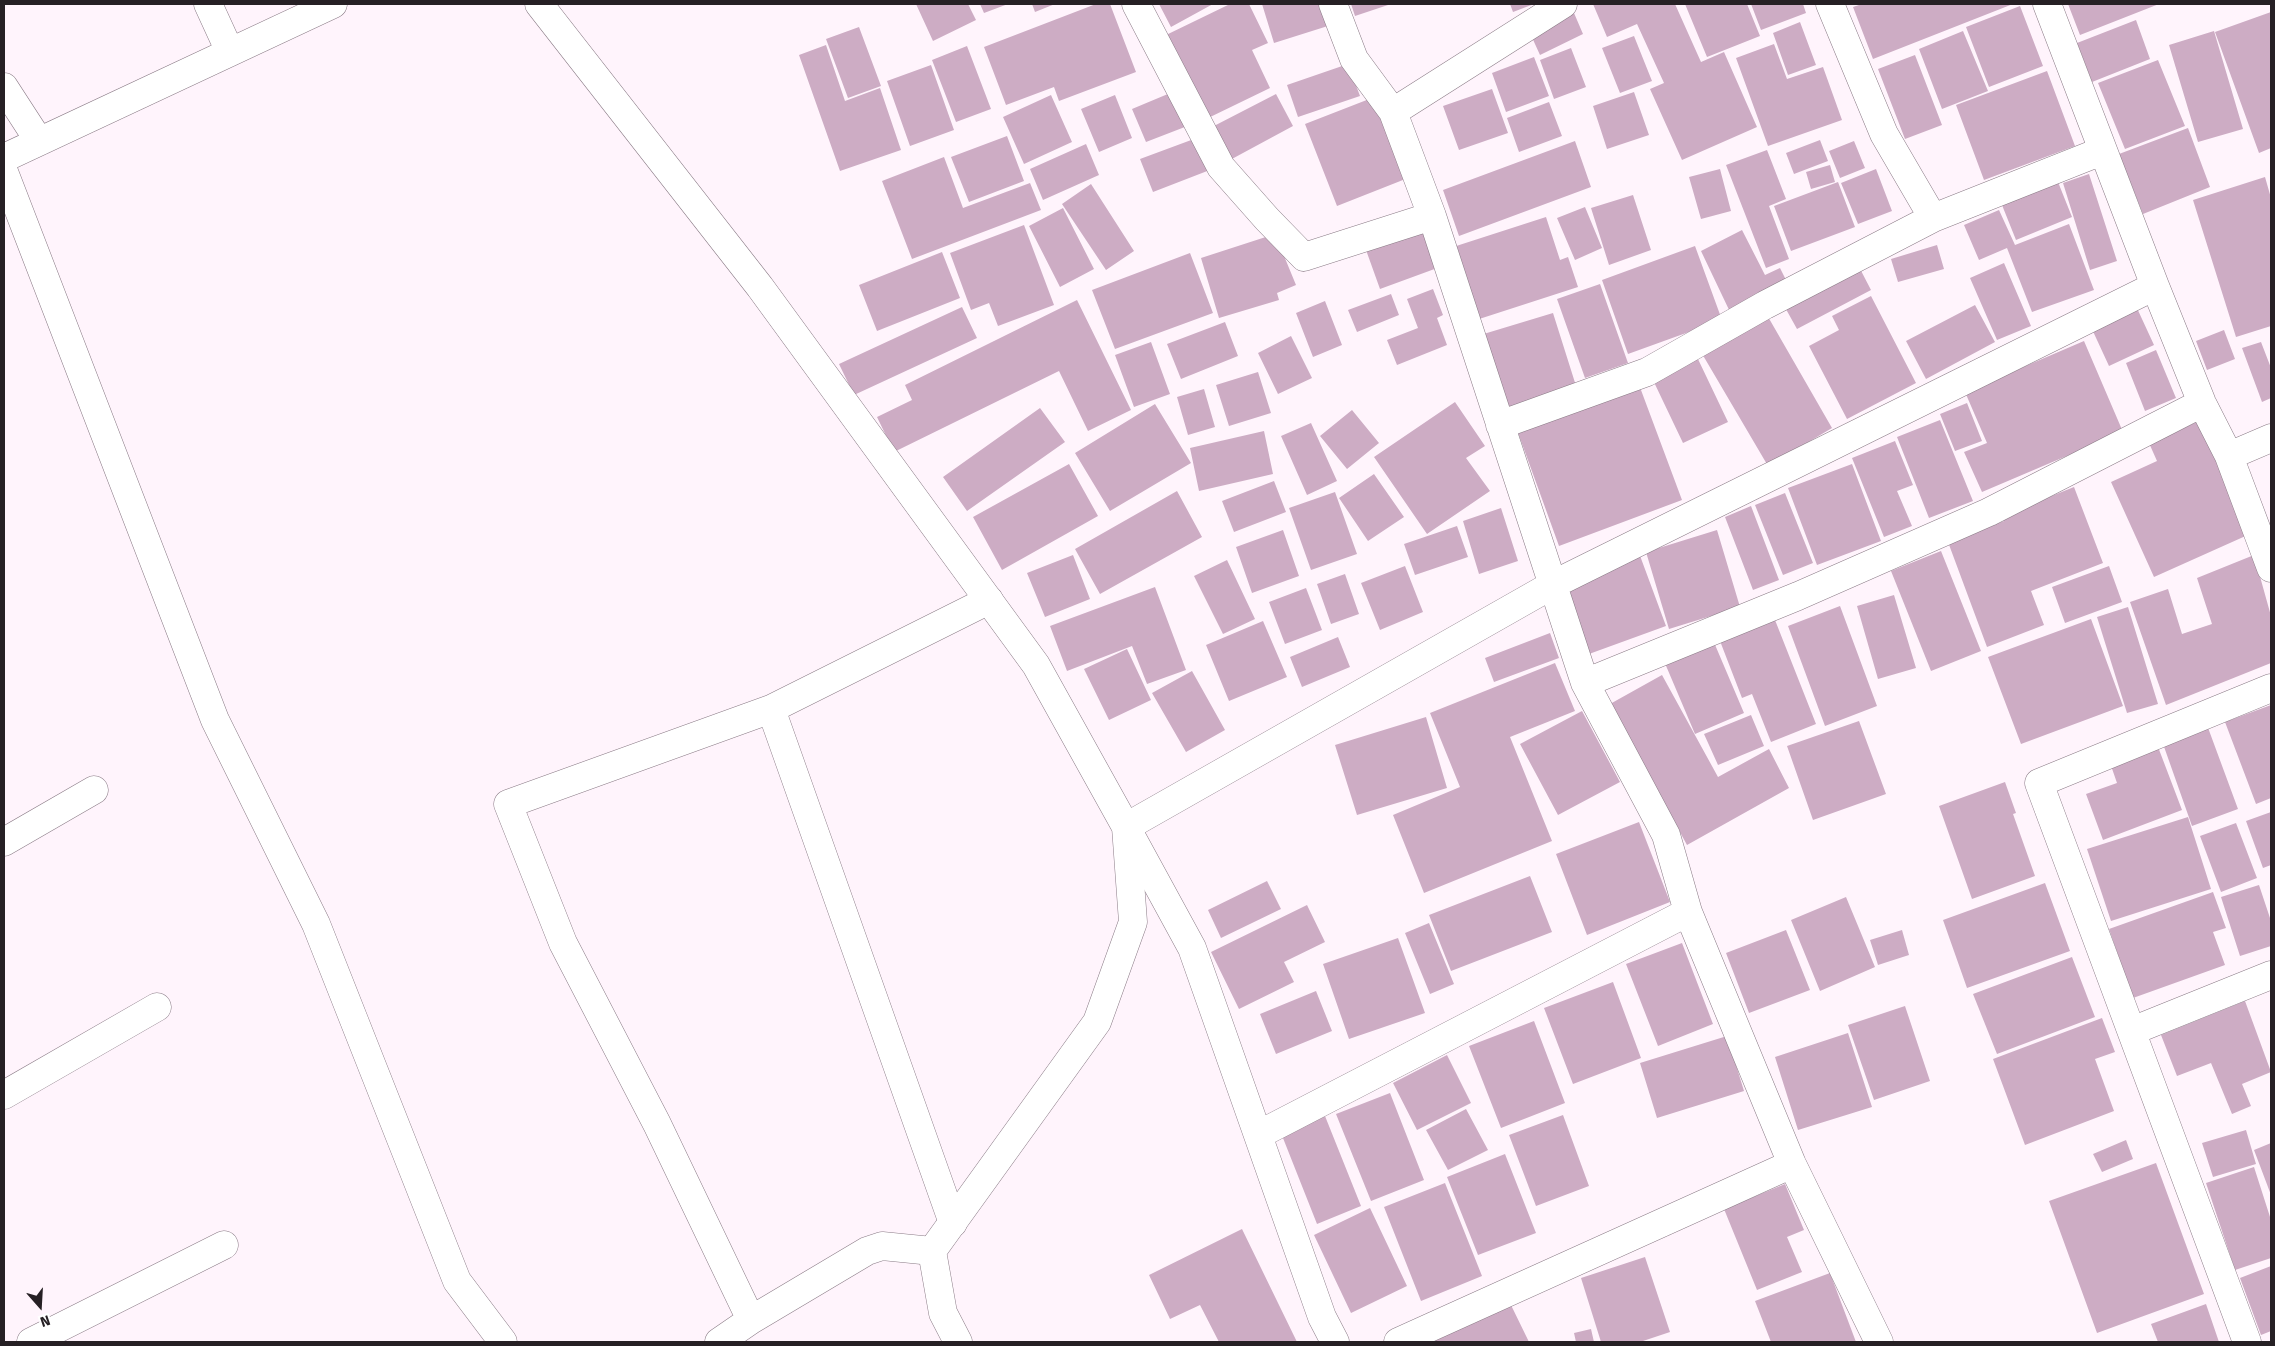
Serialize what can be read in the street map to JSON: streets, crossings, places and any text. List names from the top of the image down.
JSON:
{
  "north": "bottom"
}
